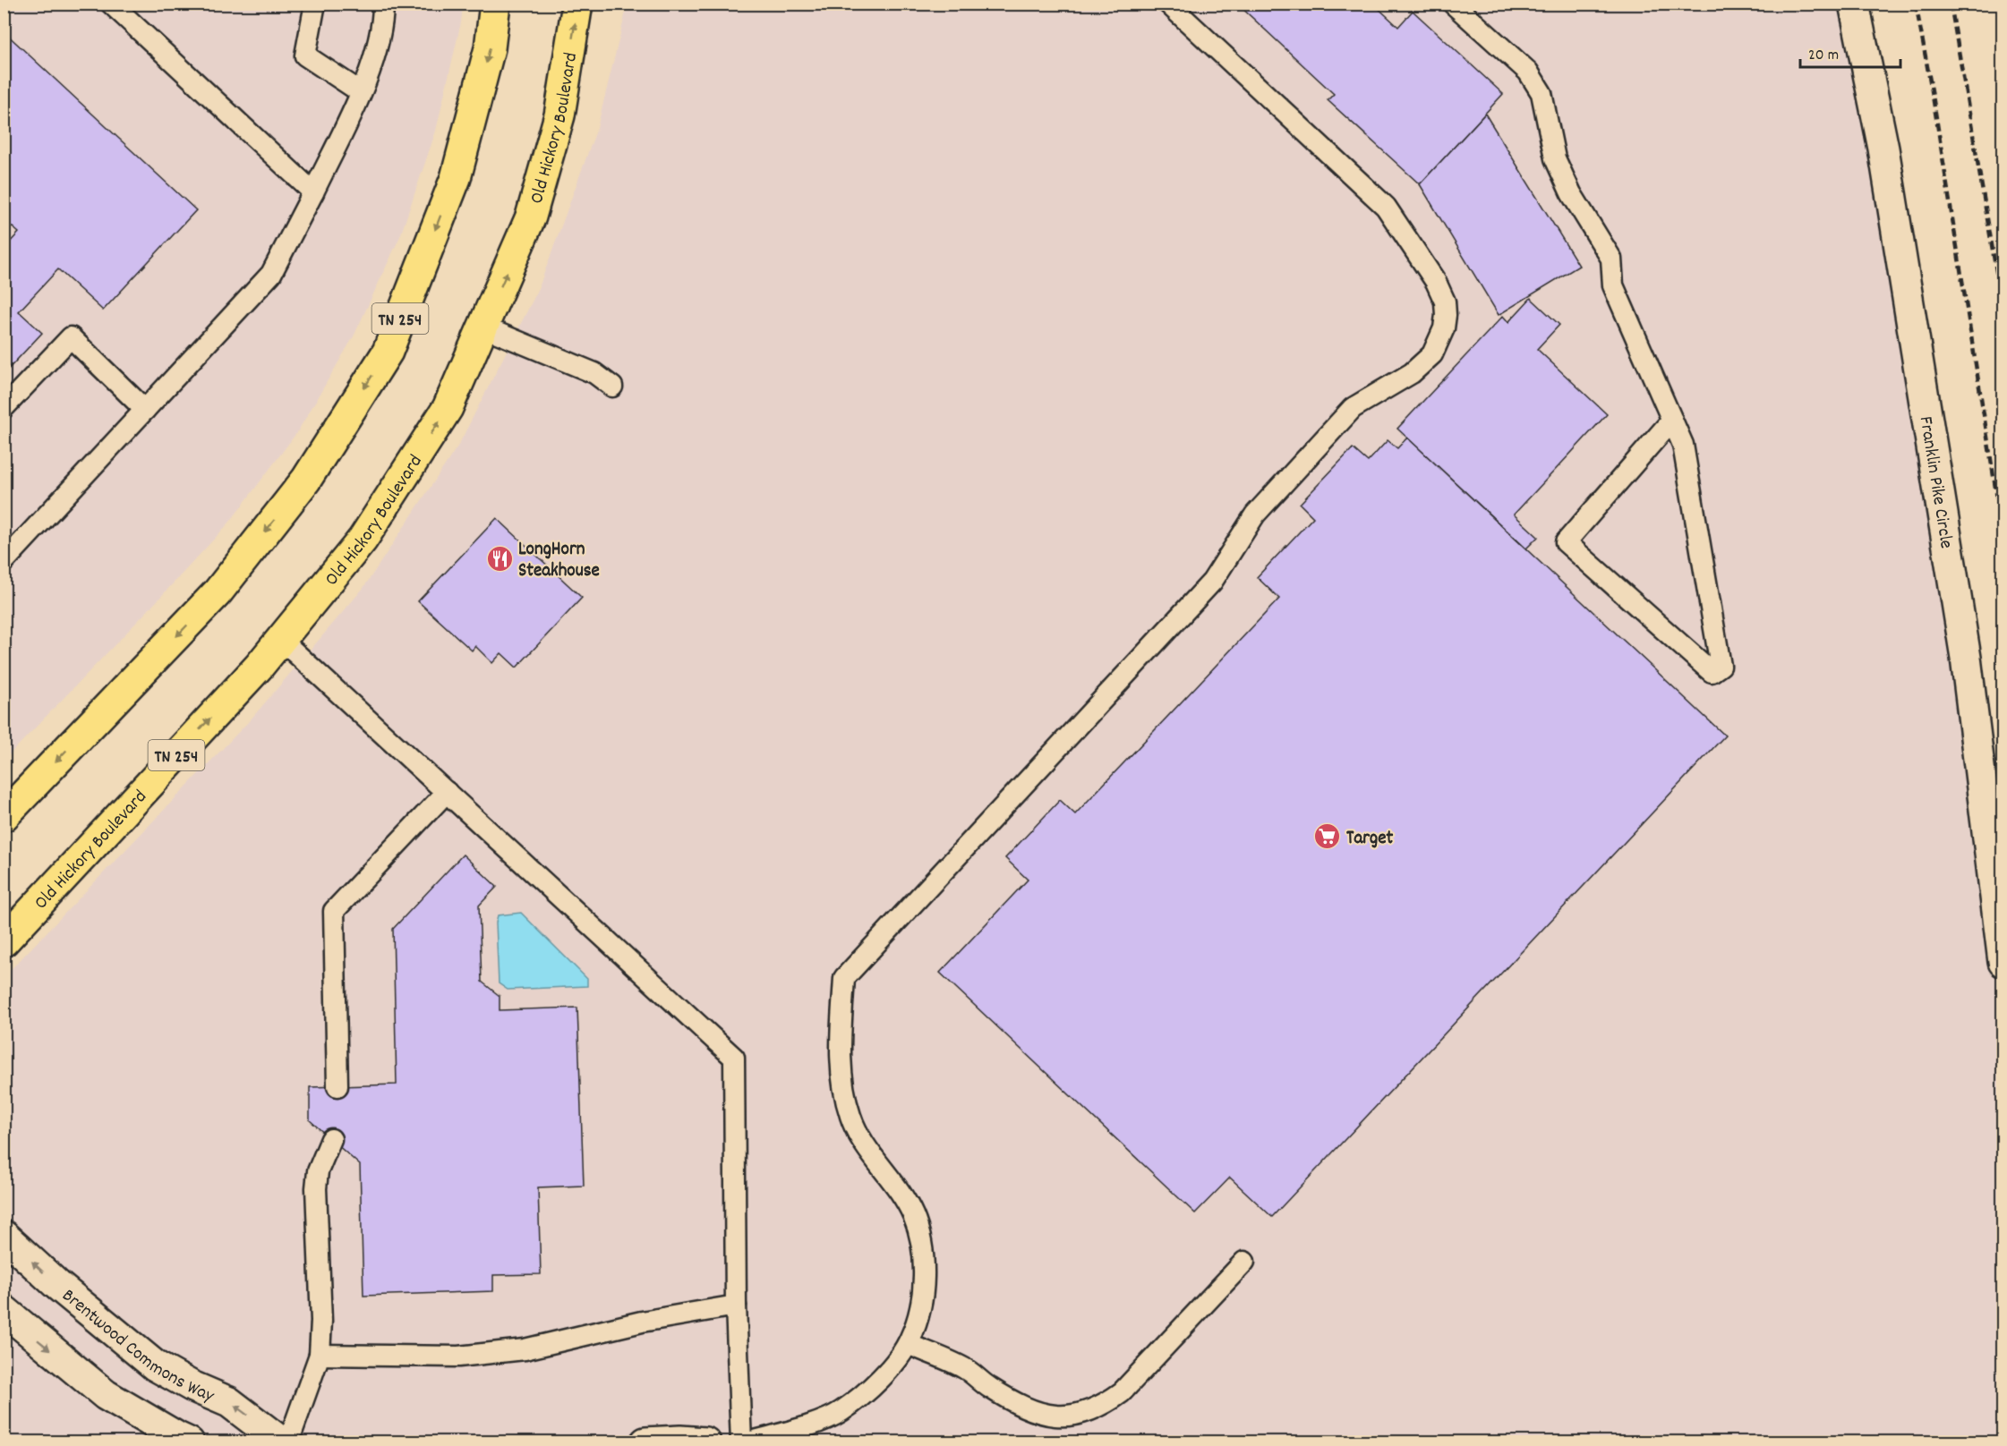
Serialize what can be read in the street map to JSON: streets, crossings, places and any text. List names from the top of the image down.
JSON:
{
  "streets": {
    "main road": ["Old Hickory Boulevard", "TN 254"],
    "street": ["Franklin Pike Circle", "Brentwood Commons Way"]
  },
  "places": {
    "restaurant": ["LongHorn Steakhouse"],
    "supermarket": ["Target"]
  },
  "scale_bar": "20 m"
}
